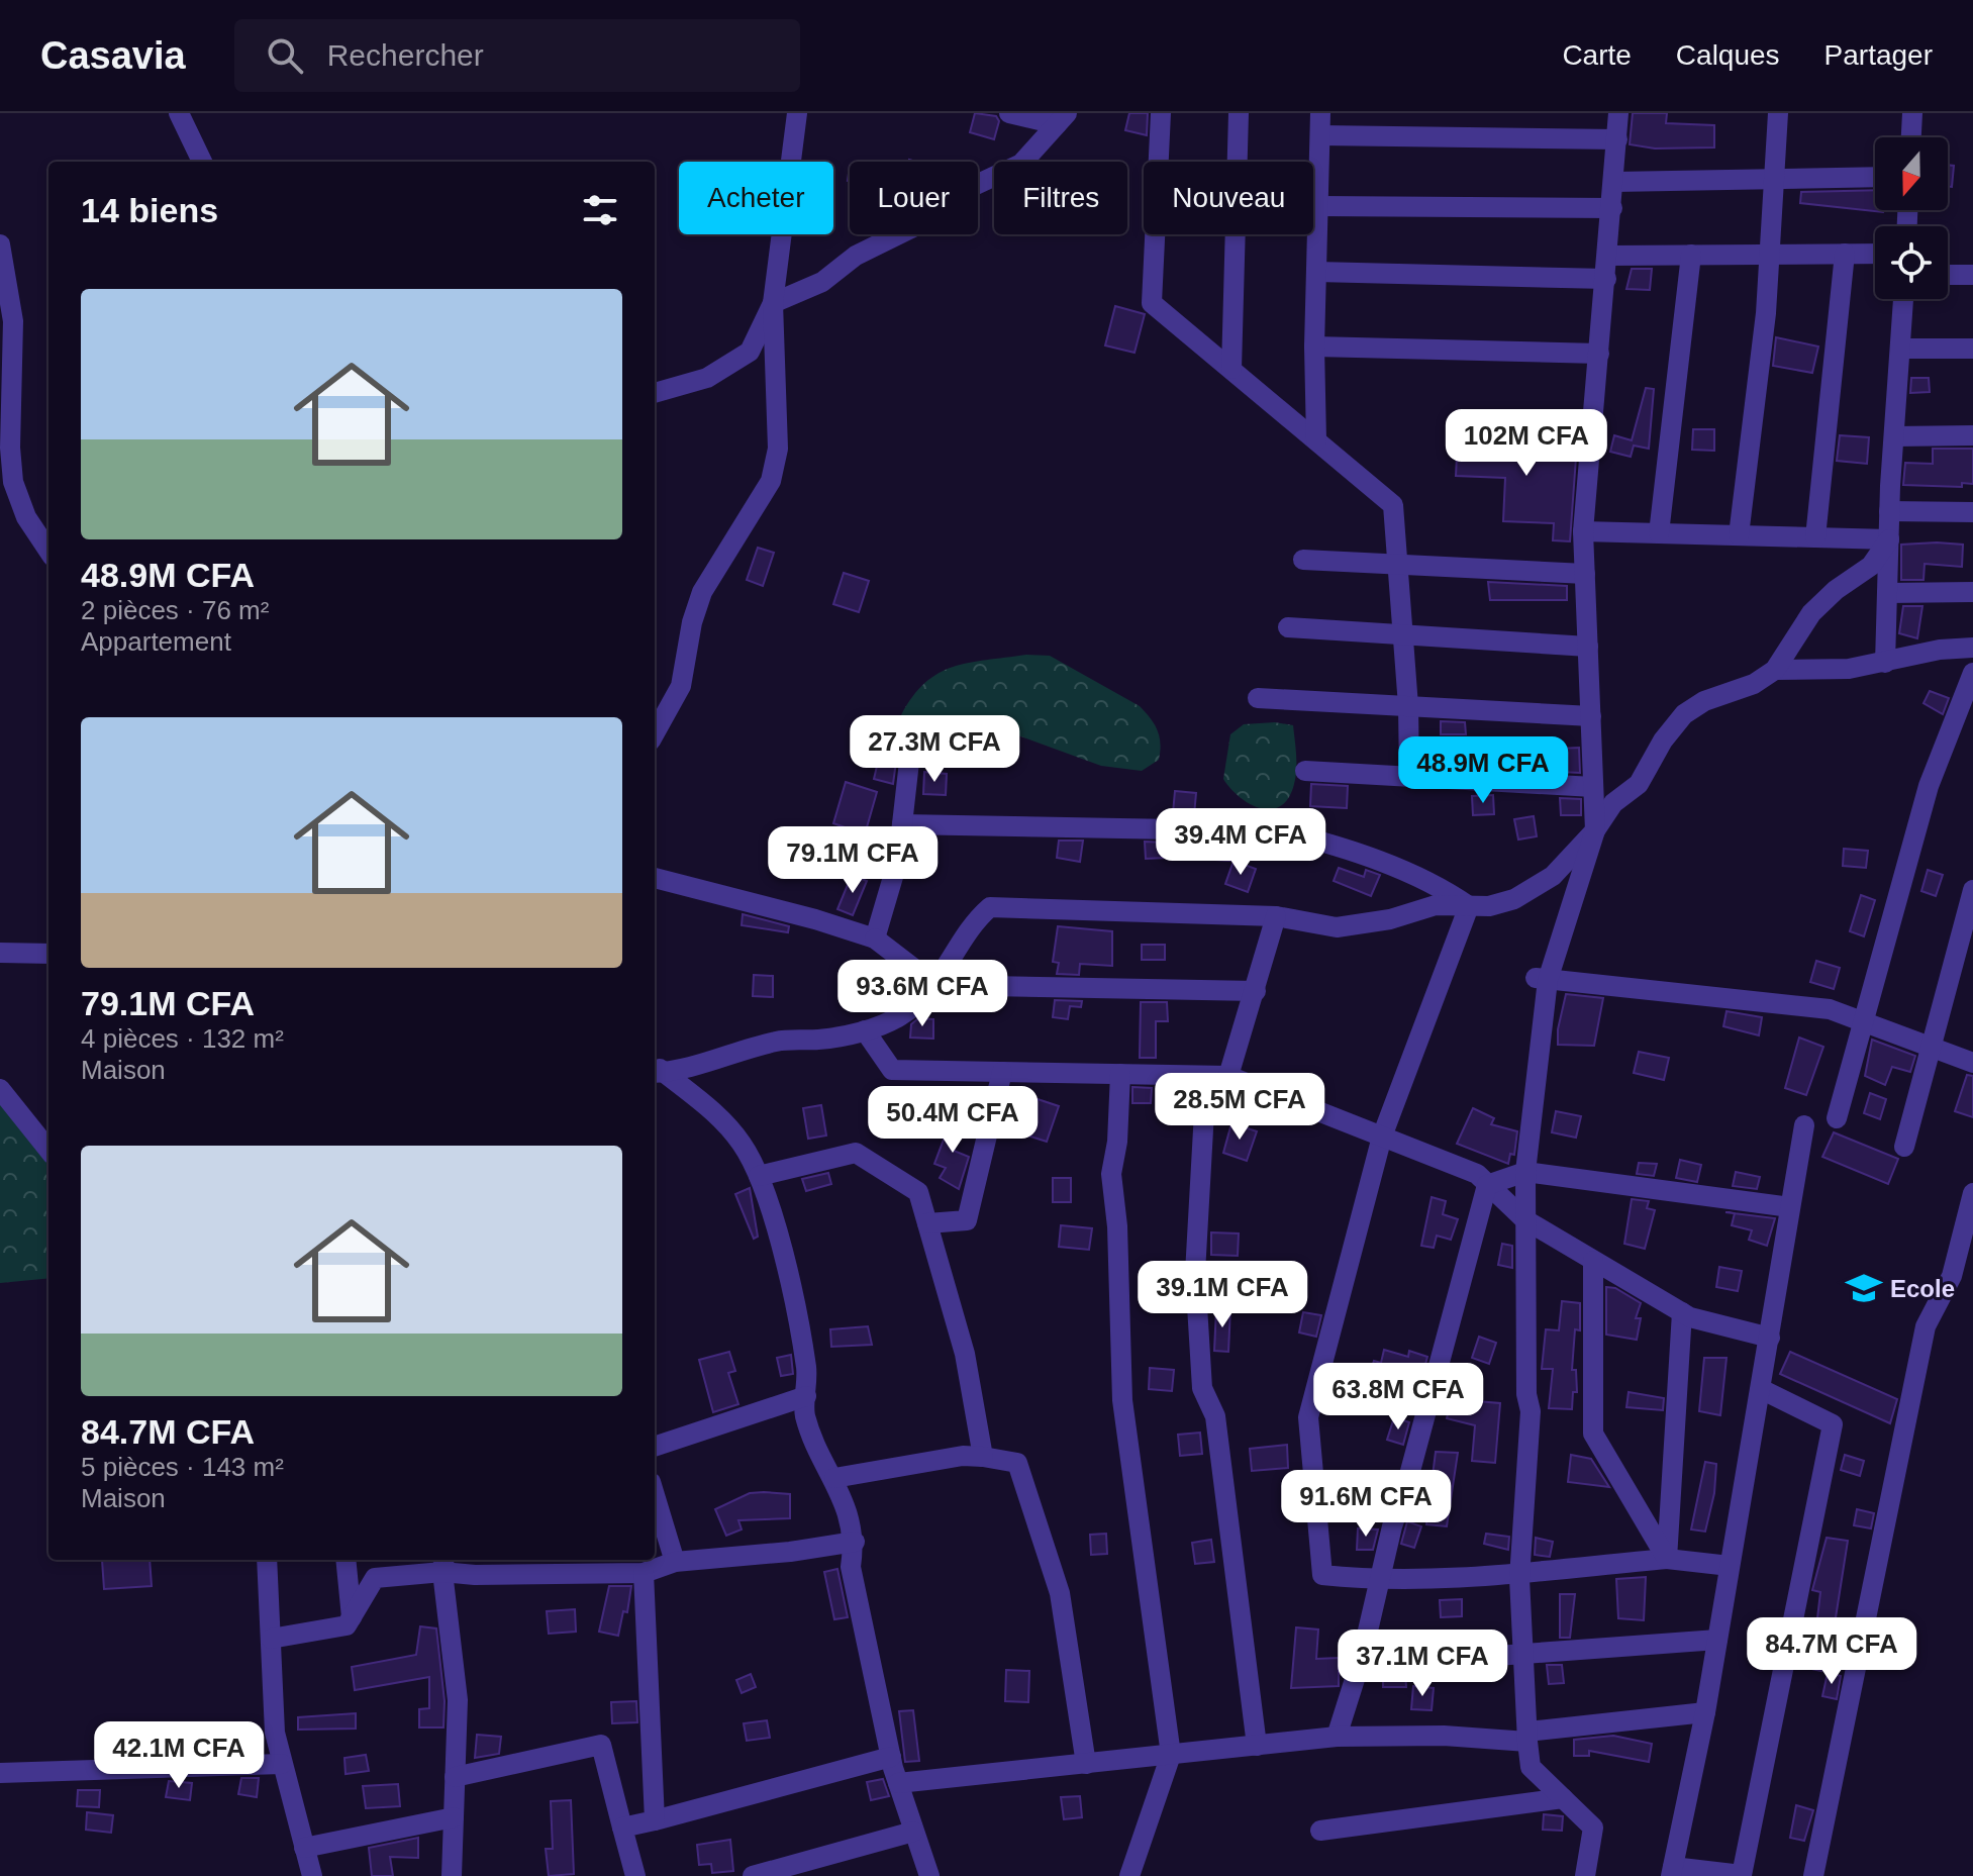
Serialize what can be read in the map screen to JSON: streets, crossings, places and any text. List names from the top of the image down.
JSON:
{
  "places": {
    "school or university": ["Ecole"]
  },
  "north": "bottom",
  "page": {
    "header": "Casavia",
    "search": "Rechercher",
    "nav": ["Carte", "Calques", "Partager"],
    "chip": [
      "Acheter",
      "Louer",
      "Filtres",
      "Nouveau"
    ],
    "heading": "14 biens",
    "list": [
      {
        "name": "48.9M CFA",
        "note": "2 pièces · 76 m² · Appartement"
      },
      {
        "name": "79.1M CFA",
        "note": "4 pièces · 132 m² · Maison"
      },
      {
        "name": "84.7M CFA",
        "note": "5 pièces · 143 m² · Maison"
      }
    ],
    "price": [
      "102M CFA",
      "27.3M CFA",
      "48.9M CFA",
      "39.4M CFA",
      "79.1M CFA",
      "93.6M CFA",
      "28.5M CFA",
      "50.4M CFA",
      "39.1M CFA",
      "63.8M CFA",
      "91.6M CFA",
      "84.7M CFA",
      "37.1M CFA",
      "42.1M CFA"
    ]
  }
}
